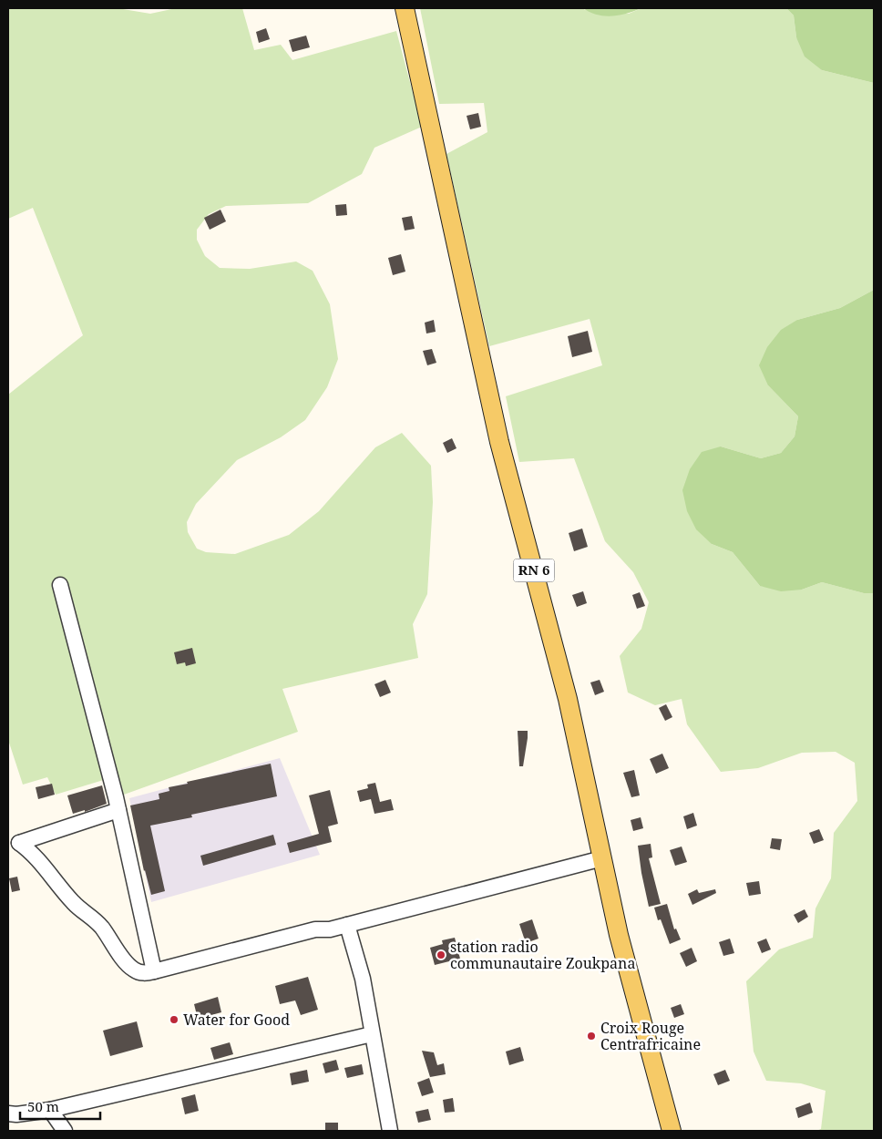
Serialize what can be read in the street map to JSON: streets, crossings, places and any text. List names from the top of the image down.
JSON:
{
  "streets": {
    "main road": ["RN 6"]
  },
  "places": ["station radio communautaire Zoukpana", "Water for Good", "Croix Rouge Centrafricaine"],
  "scale_bar": "50 m"
}
